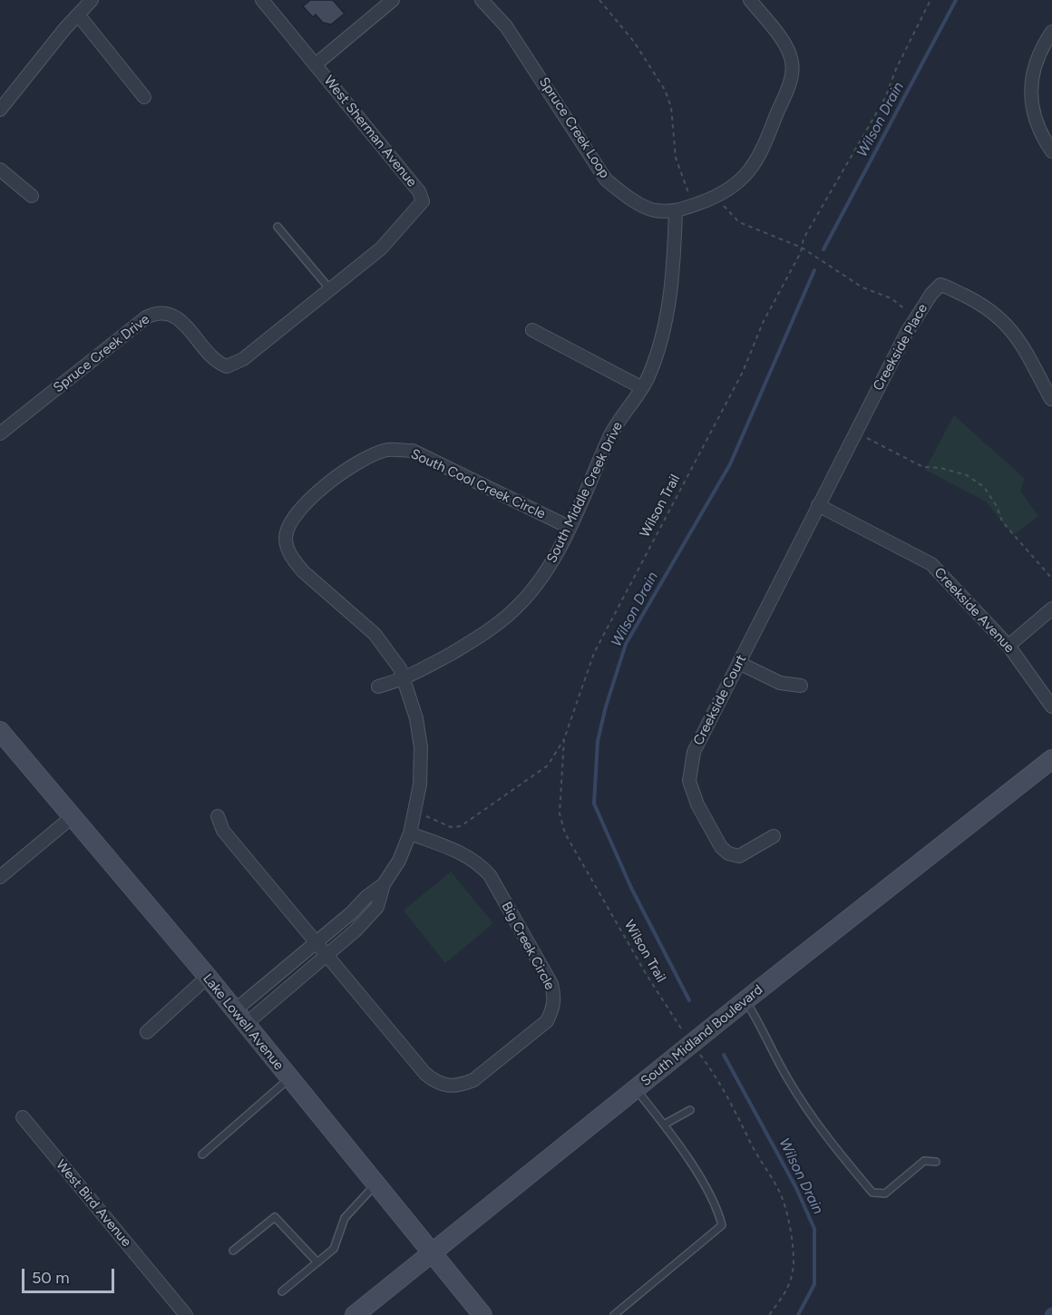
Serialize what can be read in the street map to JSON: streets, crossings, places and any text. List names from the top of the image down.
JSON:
{
  "streets": {
    "main road": ["Lake Lowell Avenue", "South Midland Boulevard"],
    "street": [
      "Spruce Creek Loop",
      "West Sherman Avenue",
      "Creekside Place",
      "Spruce Creek Drive",
      "South Cool Creek Circle",
      "South Middle Creek Drive",
      "Creekside Avenue",
      "Creekside Court",
      "Big Creek Circle",
      "West Bird Avenue"
    ],
    "path": ["Wilson Trail"]
  },
  "crossings": [
    ["Spruce Creek Loop", "South Middle Creek Drive"],
    ["West Sherman Avenue", "Spruce Creek Drive"],
    ["Creekside Place", "Creekside Avenue"],
    ["Creekside Place", "Creekside Court"],
    ["South Cool Creek Circle", "South Middle Creek Drive"],
    ["Lake Lowell Avenue", "South Midland Boulevard"]
  ],
  "water": ["Wilson Drain"],
  "scale_bar": "50 m"
}
